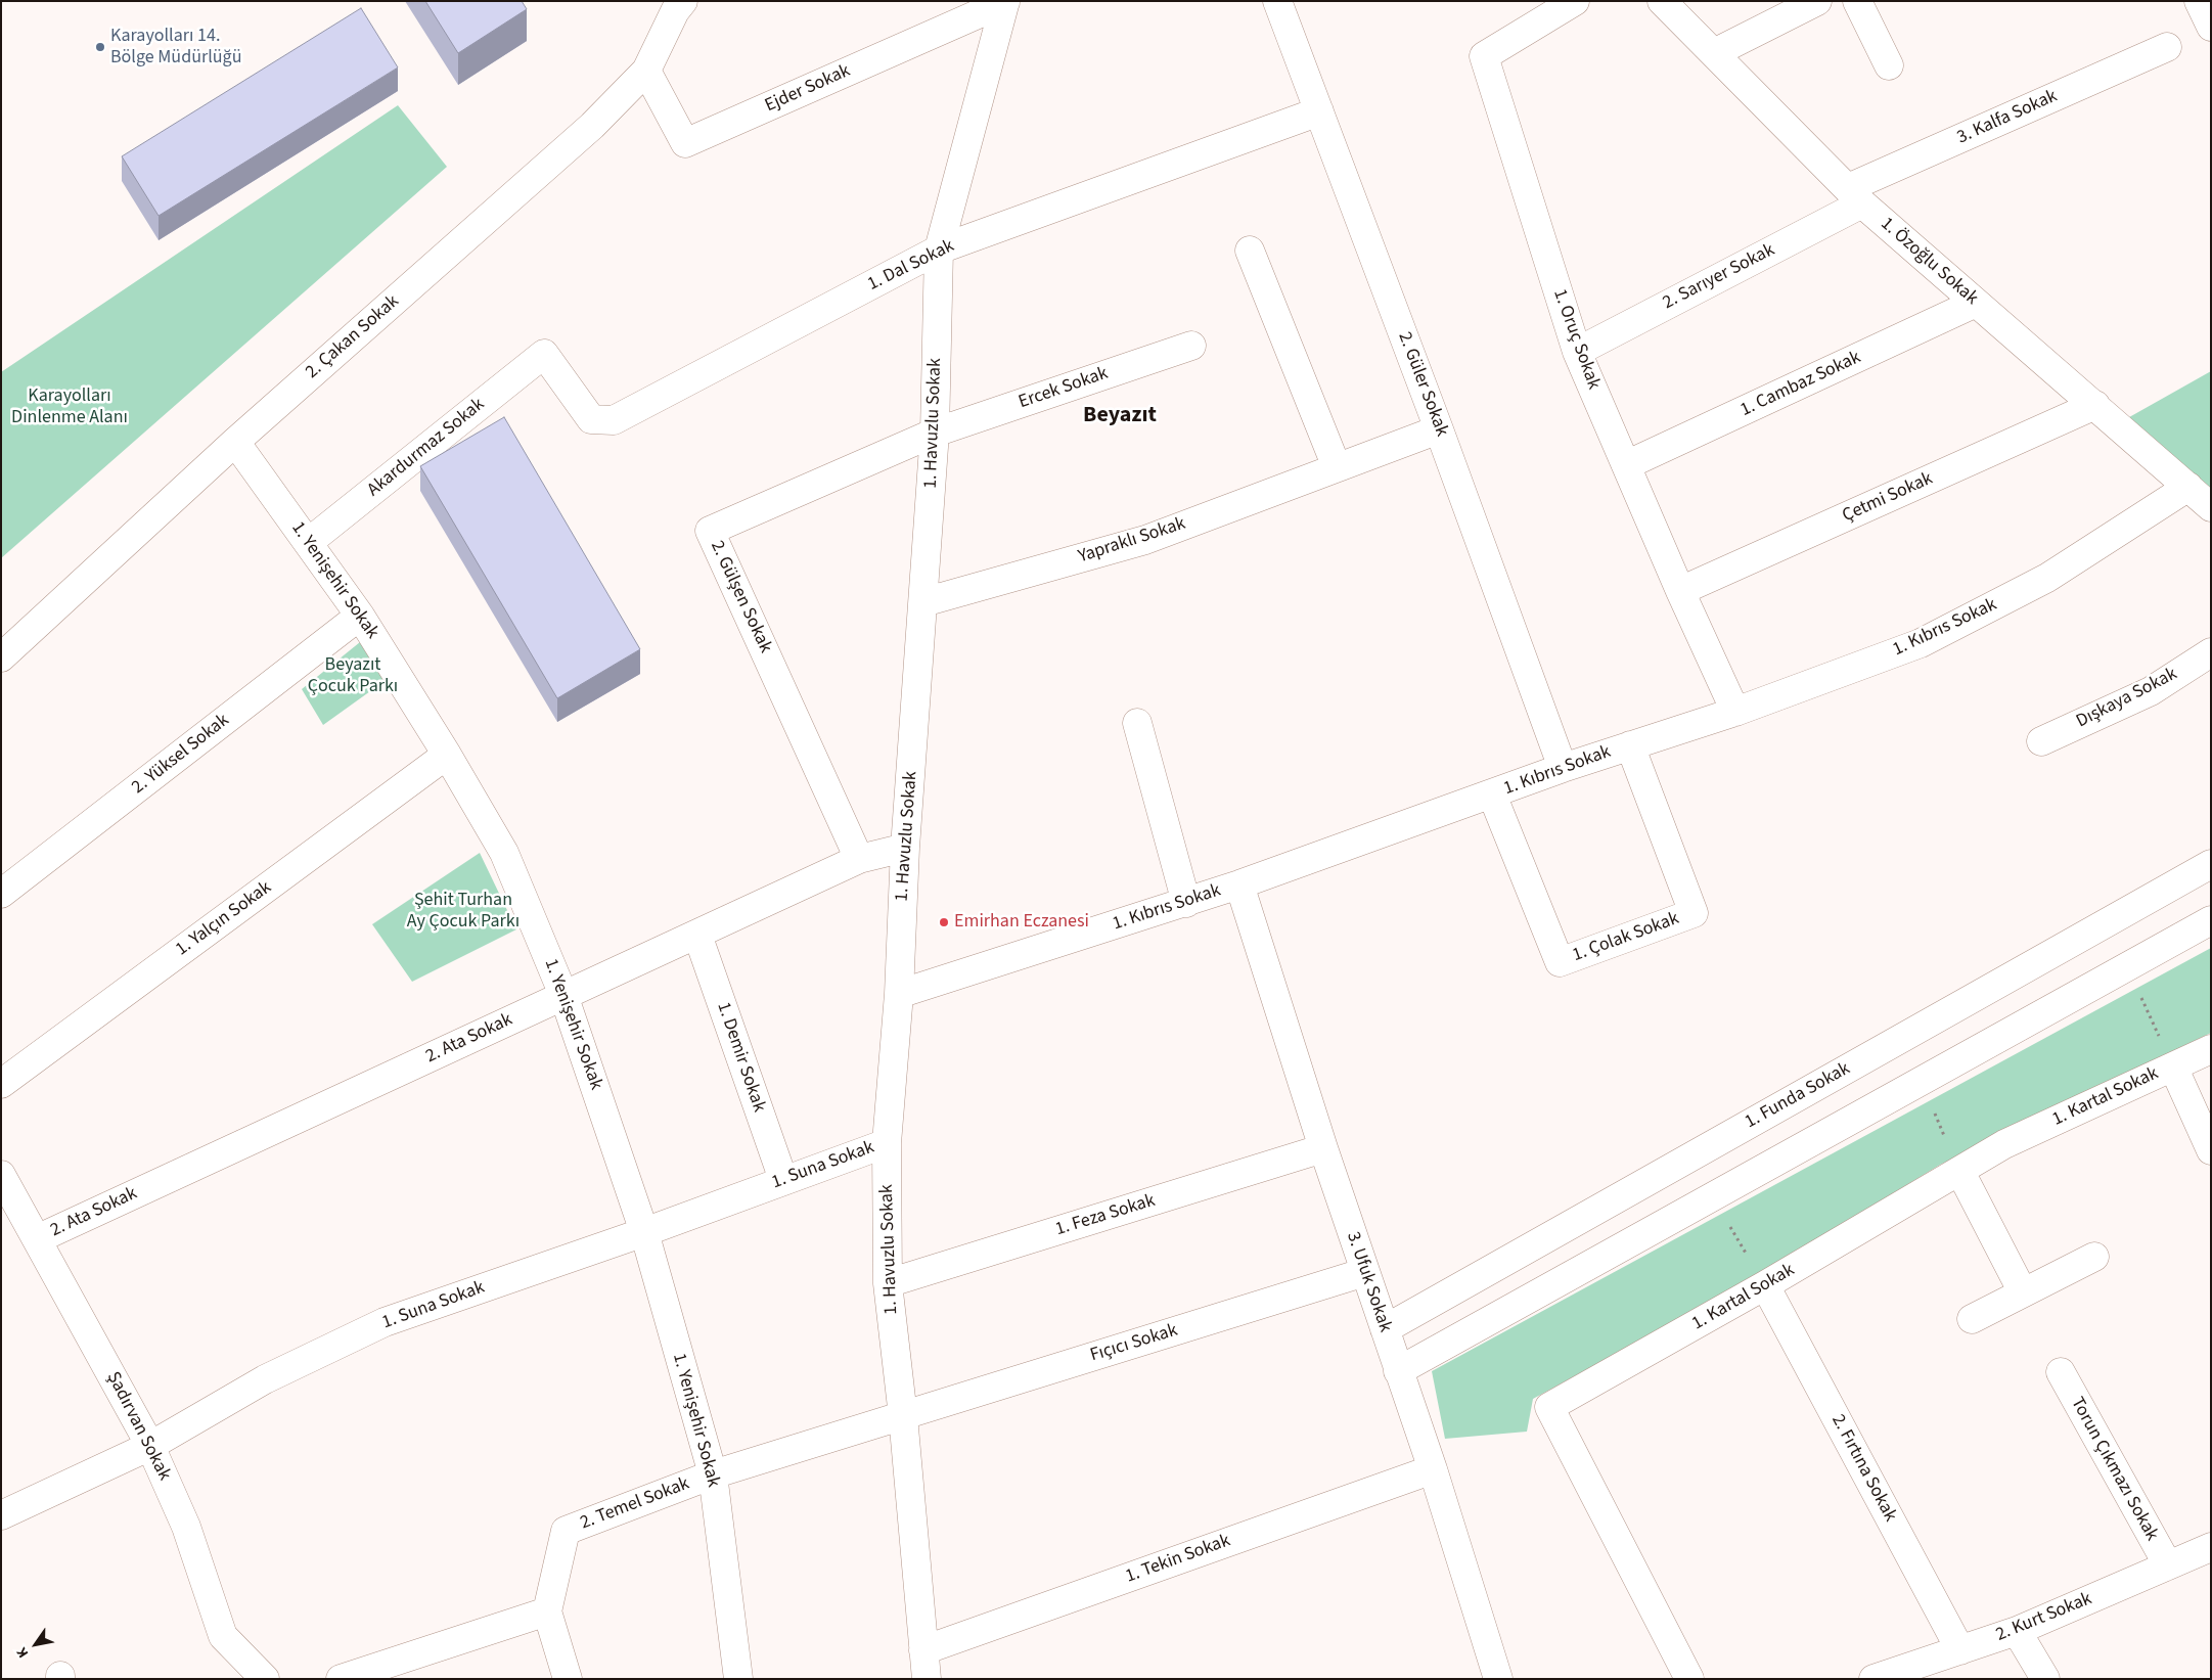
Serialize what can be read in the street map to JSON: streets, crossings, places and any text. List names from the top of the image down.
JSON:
{
  "streets": {
    "street": [
      "Ejder Sokak",
      "3. Kalfa Sokak",
      "1. Özoğlu Sokak",
      "1. Dal Sokak",
      "2. Sarıyer Sokak",
      "2. Çakan Sokak",
      "1. Oruç Sokak",
      "2. Güler Sokak",
      "1. Cambaz Sokak",
      "Ercek Sokak",
      "1. Havuzlu Sokak",
      "Akardurmaz Sokak",
      "Çetmi Sokak",
      "Yapraklı Sokak",
      "1. Yenişehir Sokak",
      "2. Gülşen Sokak",
      "1. Kıbrıs Sokak",
      "Dışkaya Sokak",
      "2. Yüksel Sokak",
      "1. Yalçın Sokak",
      "1. Çolak Sokak",
      "2. Ata Sokak",
      "1. Demir Sokak",
      "1. Funda Sokak",
      "1. Kartal Sokak",
      "1. Suna Sokak",
      "1. Feza Sokak",
      "3. Ufuk Sokak",
      "Fıçıcı Sokak",
      "Şadırvan Sokak",
      "2. Fırtına Sokak",
      "Torun Çıkmazı Sokak",
      "2. Temel Sokak",
      "1. Tekin Sokak",
      "2. Kurt Sokak"
    ]
  },
  "crossings": [
    ["Ejder Sokak", "2. Çakan Sokak"],
    ["Ejder Sokak", "1. Havuzlu Sokak"],
    ["3. Kalfa Sokak", "1. Özoğlu Sokak"],
    ["3. Kalfa Sokak", "2. Sarıyer Sokak"],
    ["1. Özoğlu Sokak", "2. Sarıyer Sokak"],
    ["1. Özoğlu Sokak", "1. Cambaz Sokak"],
    ["1. Özoğlu Sokak", "Çetmi Sokak"],
    ["1. Özoğlu Sokak", "1. Kıbrıs Sokak"],
    ["1. Dal Sokak", "2. Güler Sokak"],
    ["1. Dal Sokak", "1. Havuzlu Sokak"],
    ["1. Dal Sokak", "Akardurmaz Sokak"],
    ["2. Sarıyer Sokak", "1. Oruç Sokak"],
    ["2. Çakan Sokak", "1. Yenişehir Sokak"],
    ["1. Oruç Sokak", "1. Cambaz Sokak"],
    ["1. Oruç Sokak", "Çetmi Sokak"],
    ["1. Oruç Sokak", "1. Kıbrıs Sokak"],
    ["2. Güler Sokak", "Yapraklı Sokak"],
    ["2. Güler Sokak", "1. Kıbrıs Sokak"],
    ["Ercek Sokak", "1. Havuzlu Sokak"],
    ["Ercek Sokak", "2. Gülşen Sokak"],
    ["1. Havuzlu Sokak", "Yapraklı Sokak"],
    ["1. Havuzlu Sokak", "2. Gülşen Sokak"],
    ["1. Havuzlu Sokak", "1. Kıbrıs Sokak"],
    ["1. Havuzlu Sokak", "2. Ata Sokak"],
    ["1. Havuzlu Sokak", "1. Suna Sokak"],
    ["1. Havuzlu Sokak", "1. Feza Sokak"],
    ["1. Havuzlu Sokak", "Fıçıcı Sokak"],
    ["1. Havuzlu Sokak", "2. Temel Sokak"],
    ["1. Havuzlu Sokak", "1. Tekin Sokak"],
    ["Akardurmaz Sokak", "1. Yenişehir Sokak"],
    ["1. Yenişehir Sokak", "2. Yüksel Sokak"],
    ["1. Yenişehir Sokak", "1. Yalçın Sokak"],
    ["1. Yenişehir Sokak", "2. Ata Sokak"],
    ["1. Yenişehir Sokak", "1. Suna Sokak"],
    ["1. Yenişehir Sokak", "2. Temel Sokak"],
    ["2. Gülşen Sokak", "2. Ata Sokak"],
    ["1. Kıbrıs Sokak", "1. Çolak Sokak"],
    ["1. Kıbrıs Sokak", "3. Ufuk Sokak"],
    ["2. Ata Sokak", "1. Demir Sokak"],
    ["2. Ata Sokak", "Şadırvan Sokak"],
    ["1. Demir Sokak", "1. Suna Sokak"],
    ["1. Funda Sokak", "3. Ufuk Sokak"],
    ["1. Kartal Sokak", "2. Fırtına Sokak"],
    ["1. Suna Sokak", "Şadırvan Sokak"],
    ["1. Feza Sokak", "3. Ufuk Sokak"],
    ["3. Ufuk Sokak", "Fıçıcı Sokak"],
    ["3. Ufuk Sokak", "1. Tekin Sokak"],
    ["Fıçıcı Sokak", "2. Temel Sokak"],
    ["2. Fırtına Sokak", "2. Kurt Sokak"],
    ["Torun Çıkmazı Sokak", "2. Kurt Sokak"]
  ],
  "districts": ["Beyazıt"],
  "parks": ["Karayolları Dinlenme Alanı", "Beyazıt Çocuk Parkı", "Şehit Turhan Ay Çocuk Parkı"],
  "places": ["Karayolları 14. Bölge Müdürlüğü", "Emirhan Eczanesi"],
  "north": "bottom left"
}
